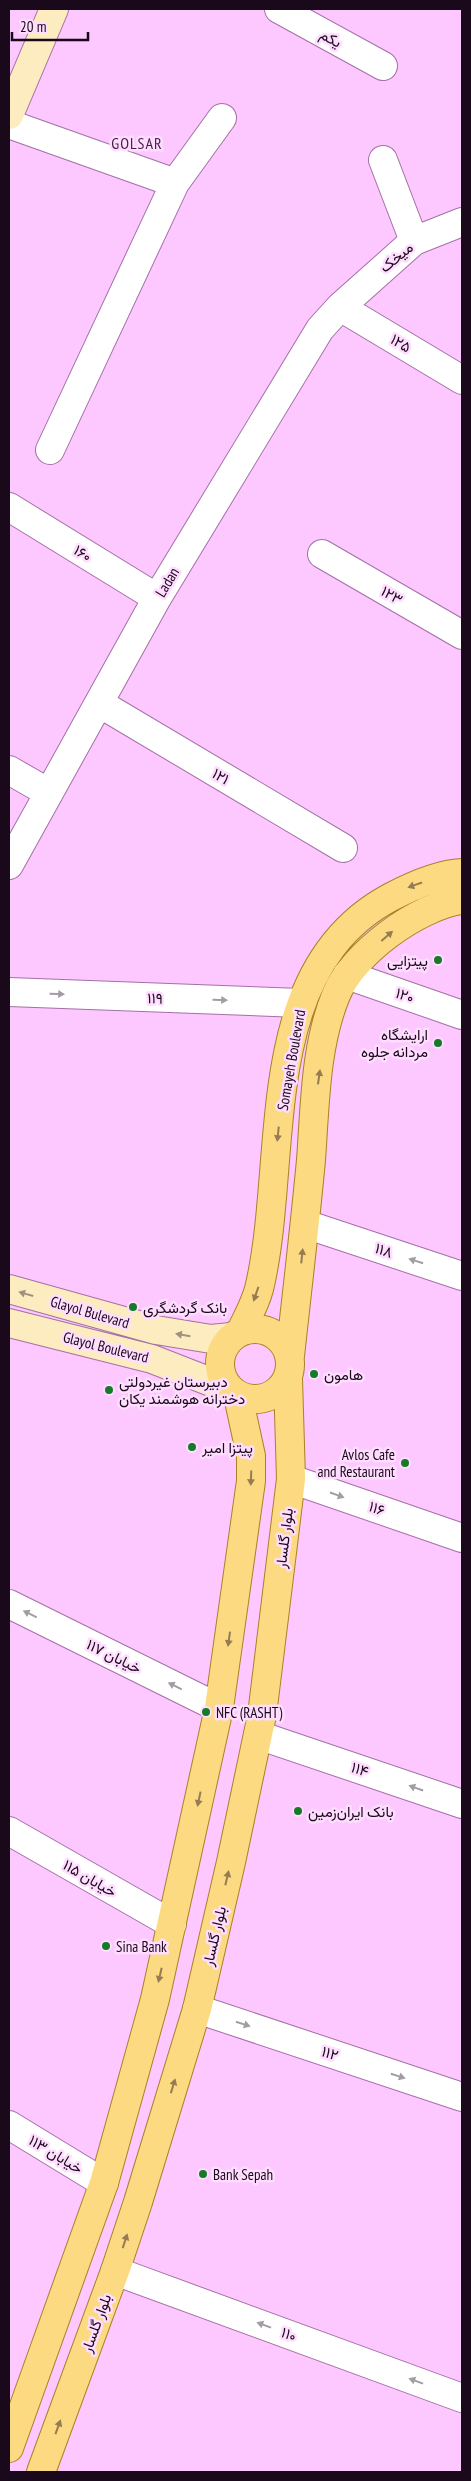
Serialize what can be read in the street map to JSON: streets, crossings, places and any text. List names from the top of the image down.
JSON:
{
  "streets": {
    "main road": [
      "Somayeh Boulevard",
      "Glayol Bulevard",
      "Glayol Boulevard",
      "بلوار گلسار"
    ],
    "street": [
      "یکم",
      "میخک",
      "۱۲۵",
      "۱۶۰",
      "Ladan",
      "۱۲۳",
      "۱۲۱",
      "۱۲۰",
      "۱۱۹",
      "۱۱۸",
      "۱۱۶",
      "خیابان ۱۱۷",
      "۱۱۴",
      "خیابان ۱۱۵",
      "۱۱۲",
      "خیابان ۱۱۳",
      "۱۱۰"
    ]
  },
  "crossings": [
    ["میخک", "۱۲۵"],
    ["میخک", "Ladan"],
    ["۱۲۵", "Ladan"],
    ["۱۶۰", "Ladan"],
    ["Ladan", "۱۲۱"],
    ["۱۲۰", "Somayeh Boulevard"],
    ["۱۱۹", "Somayeh Boulevard"],
    ["Somayeh Boulevard", "۱۱۸"],
    ["Somayeh Boulevard", "Glayol Bulevard"],
    ["Somayeh Boulevard", "Glayol Boulevard"],
    ["Somayeh Boulevard", "بلوار گلسار"],
    ["Glayol Bulevard", "Glayol Boulevard"],
    ["Glayol Bulevard", "بلوار گلسار"],
    ["Glayol Boulevard", "بلوار گلسار"],
    ["۱۱۶", "بلوار گلسار"],
    ["بلوار گلسار", "۱۱۴"],
    ["بلوار گلسار", "۱۱۲"],
    ["بلوار گلسار", "۱۱۰"]
  ],
  "one_way": [
    "۱۱۹",
    "۱۱۸",
    "Glayol Bulevard",
    "۱۱۶",
    "خیابان ۱۱۷",
    "۱۱۴",
    "۱۱۲",
    "۱۱۰"
  ],
  "districts": ["GOLSAR"],
  "places": [
    "پیتزایی",
    "ارایشگاه مردانه جلوه",
    "بانک گردشگری",
    "هامون",
    "دبیرستان غیردولتی دخترانه هوشمند یکان",
    "پیتزا امیر",
    "Avlos Cafe and Restaurant",
    "NFC (RASHT)",
    "بانک ایران‌زمین",
    "Sina Bank",
    "Bank Sepah"
  ],
  "scale_bar": "20 m"
}
